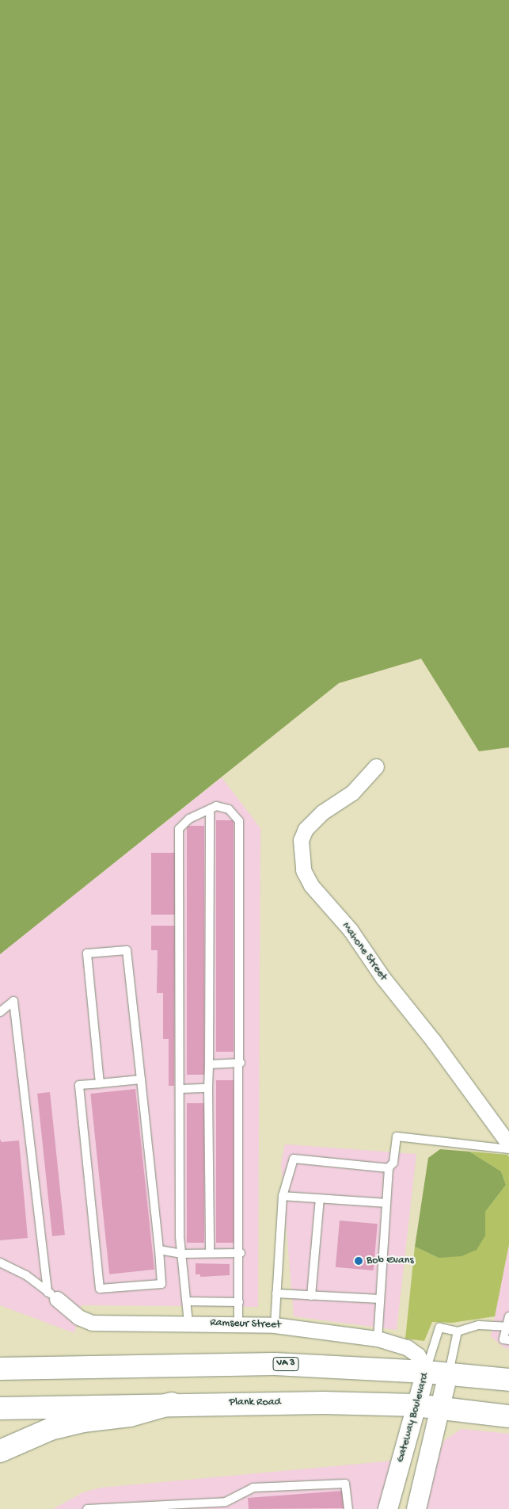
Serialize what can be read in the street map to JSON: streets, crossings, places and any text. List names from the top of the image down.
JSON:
{
  "streets": {
    "highway": ["VA 3", "Plank Road"],
    "street": ["Mahone Street", "Ramseur Street", "Gateway Boulevard"]
  },
  "crossings": [
    ["Ramseur Street", "VA 3"],
    ["Ramseur Street", "Gateway Boulevard"],
    ["VA 3", "Gateway Boulevard"],
    ["Plank Road", "Gateway Boulevard"]
  ],
  "places": ["Bob Evans"]
}
